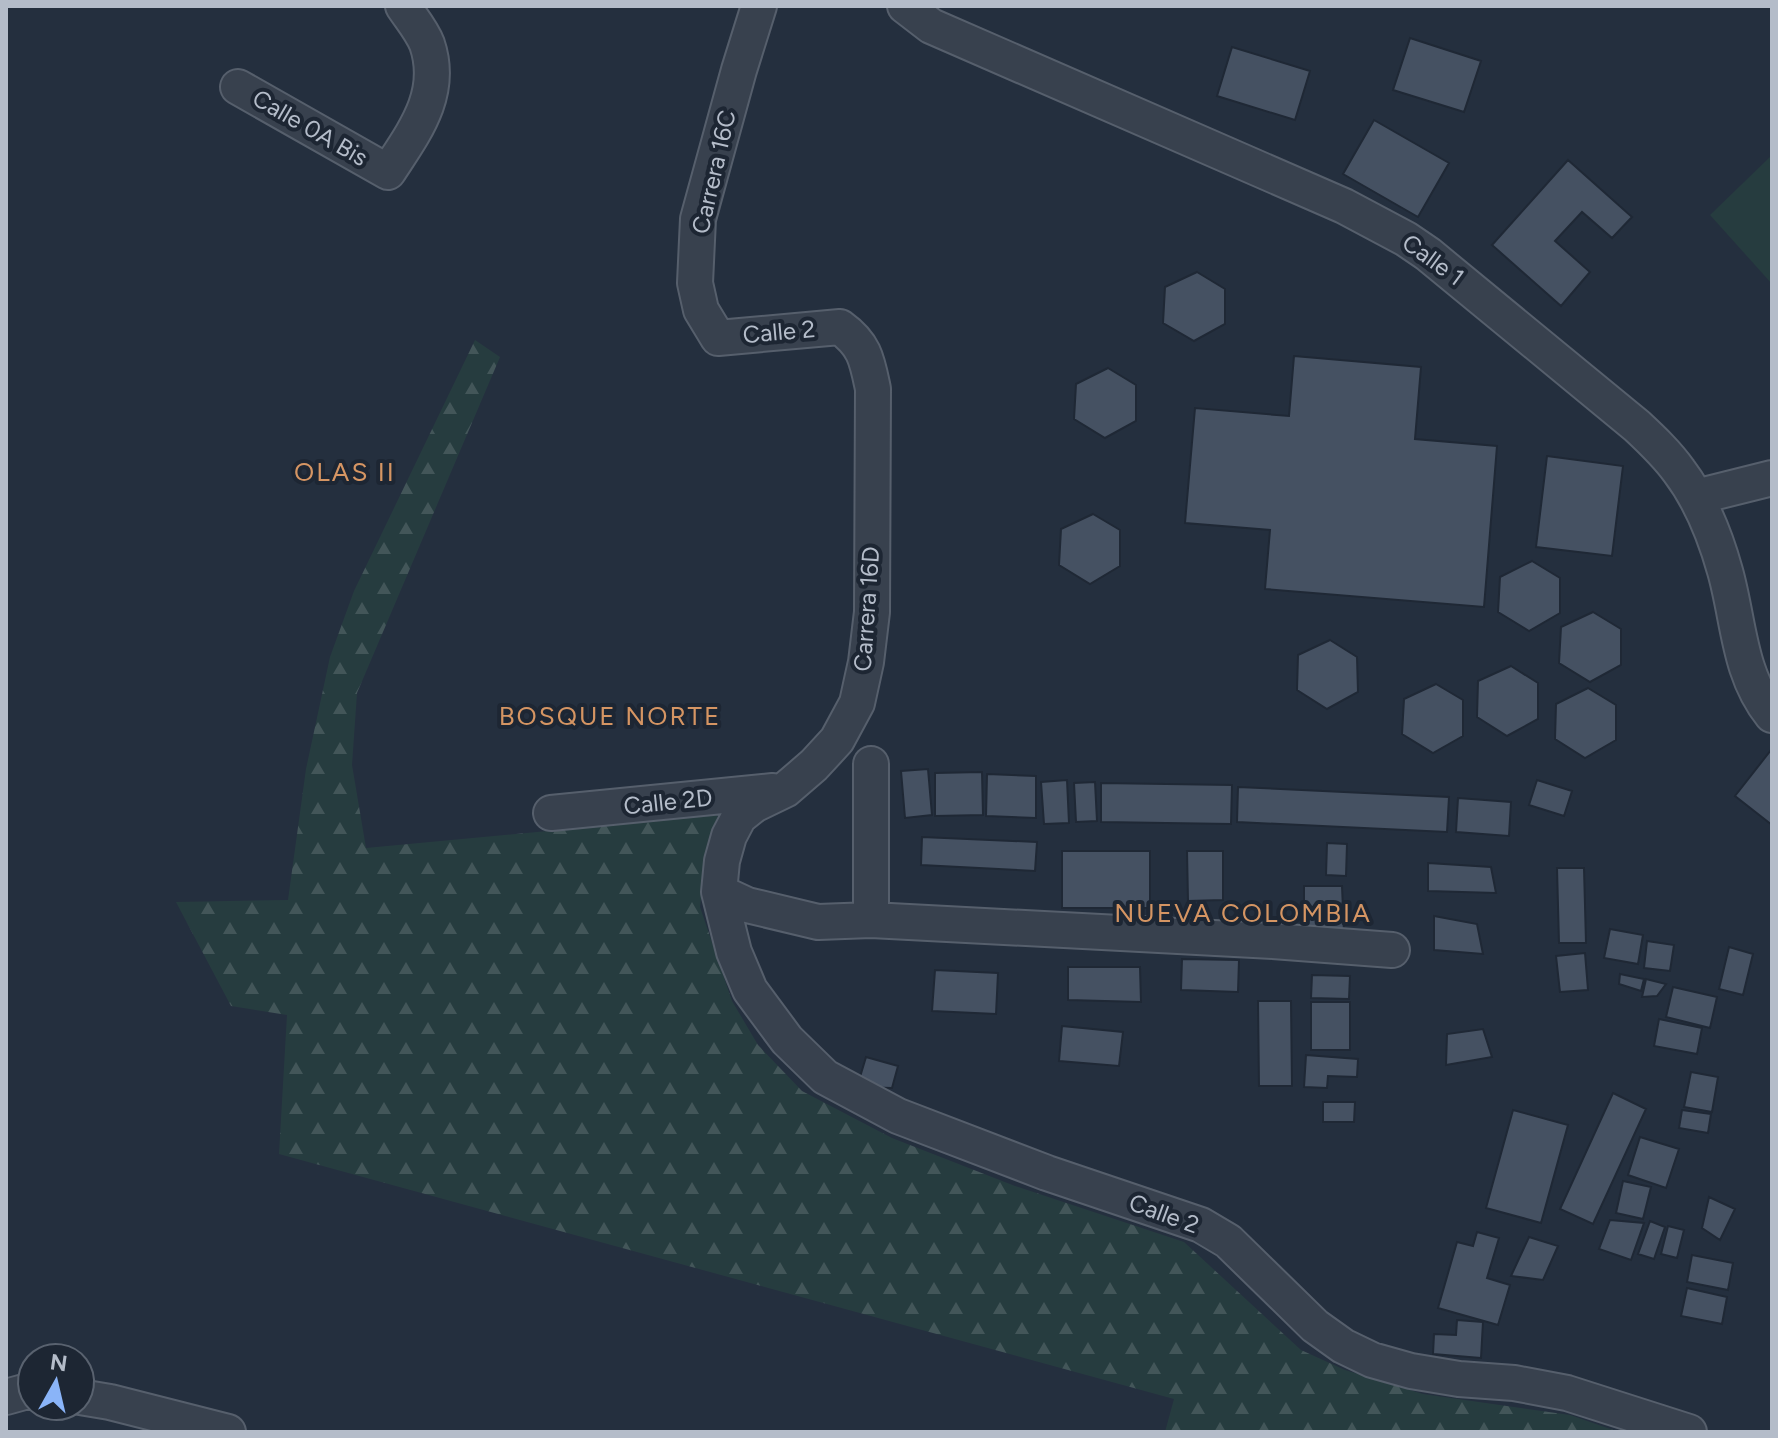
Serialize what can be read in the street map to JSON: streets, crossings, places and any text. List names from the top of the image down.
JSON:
{
  "streets": {
    "street": [
      "Calle 0A Bis",
      "Carrera 16C",
      "Calle 1",
      "Calle 2",
      "Carrera 16D",
      "Calle 2D"
    ]
  },
  "crossings": [
    ["Carrera 16C", "Calle 2"],
    ["Calle 2", "Carrera 16D"],
    ["Carrera 16D", "Calle 2D"]
  ],
  "districts": ["OLAS II", "BOSQUE NORTE", "NUEVA COLOMBIA"],
  "north": "top"
}
